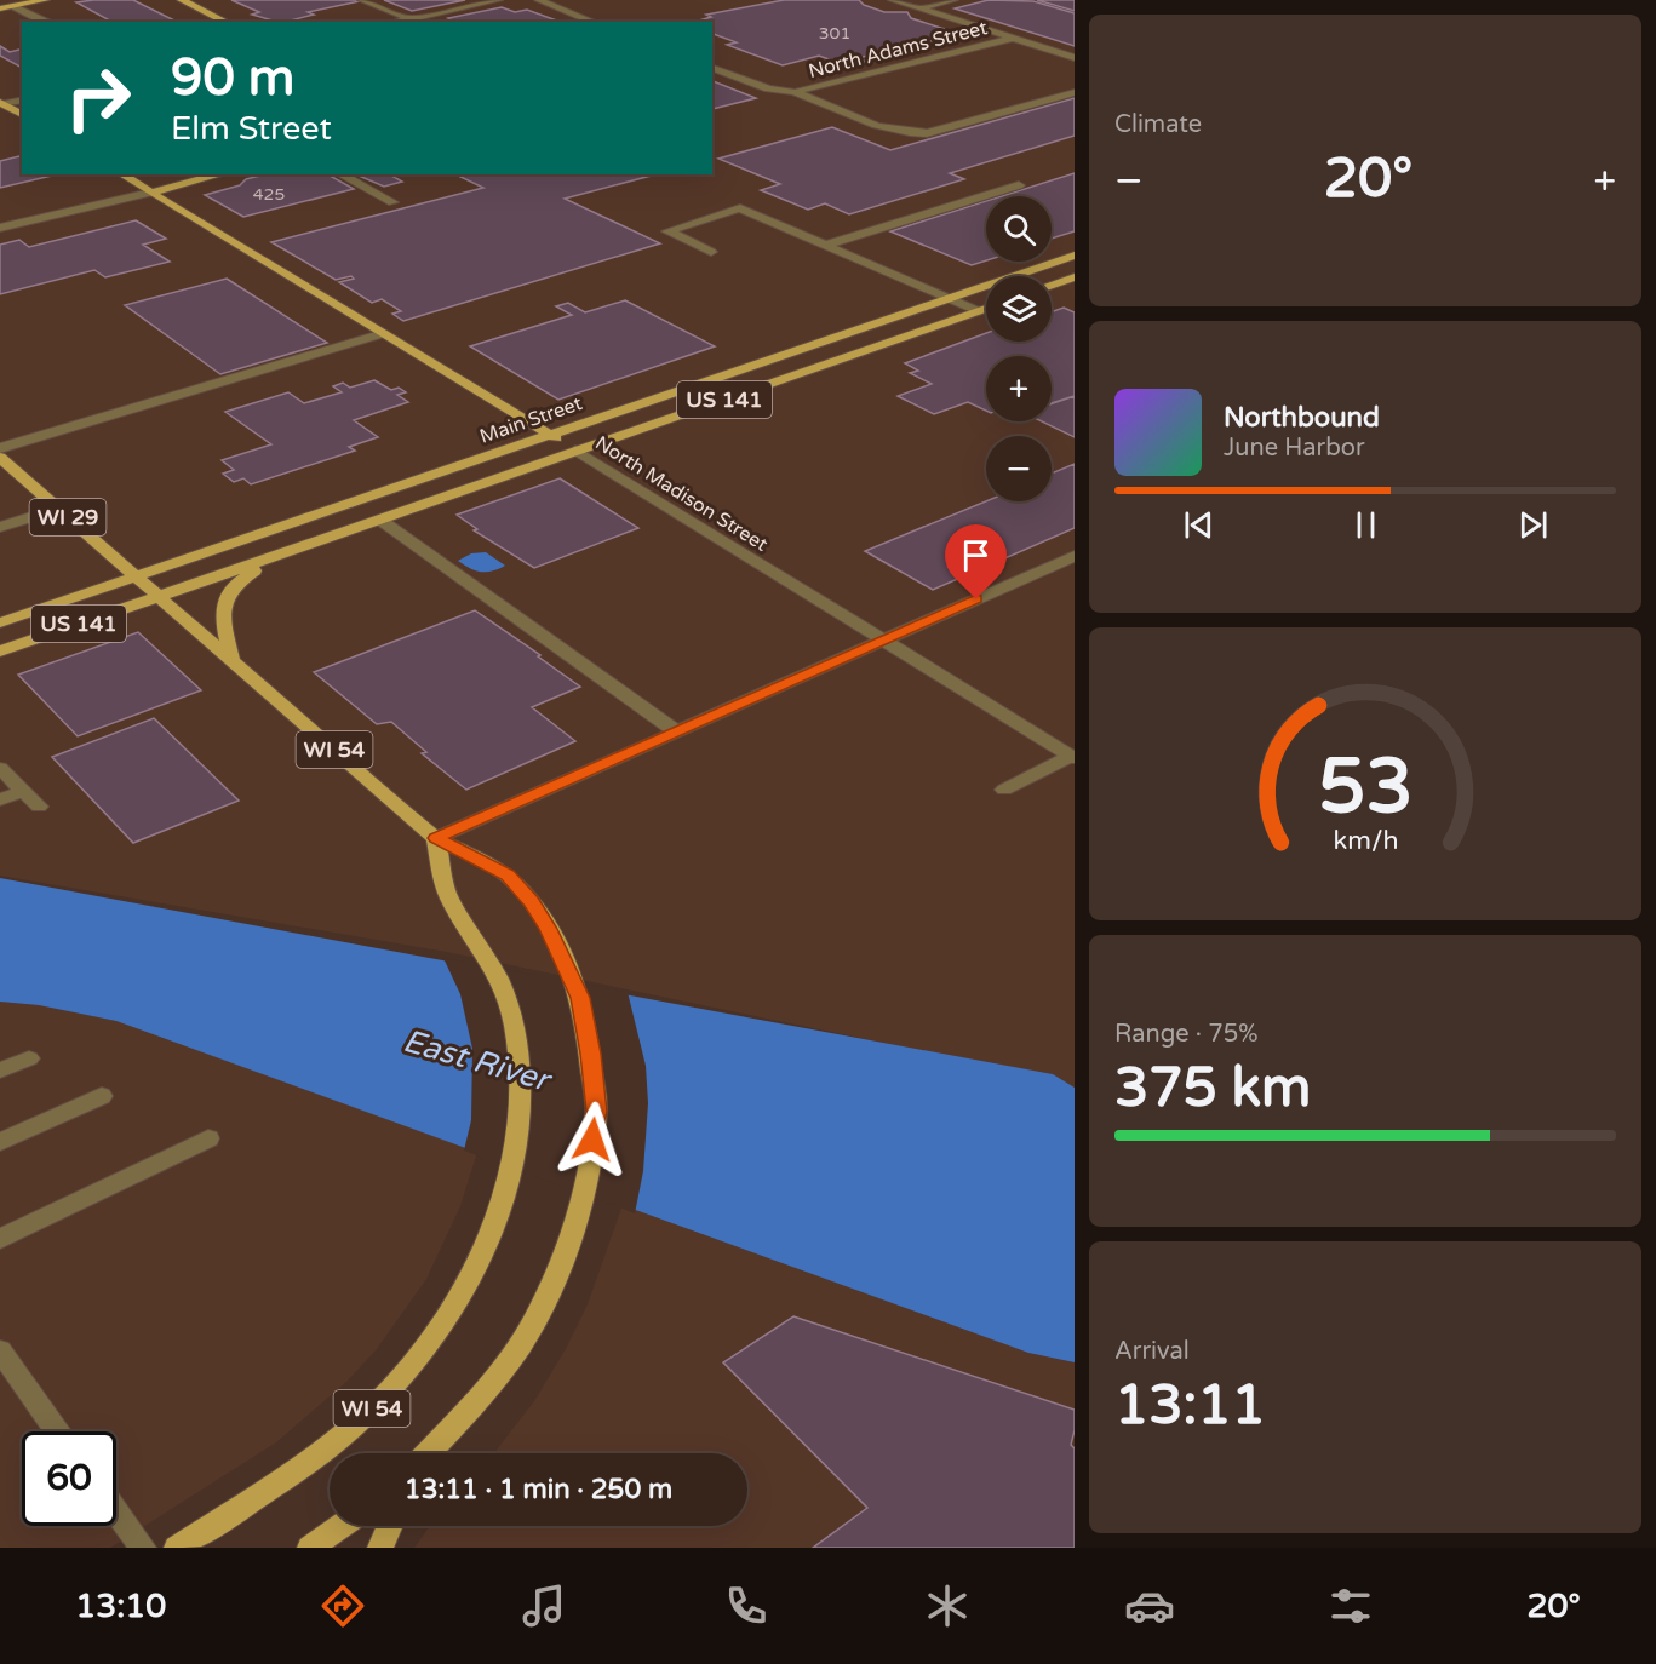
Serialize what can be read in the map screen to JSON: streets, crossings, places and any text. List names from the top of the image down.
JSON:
{
  "streets": {
    "main road": [
      "US 141",
      "Main Street",
      "North Madison Street",
      "WI 29",
      "WI 54"
    ],
    "street": ["North Adams Street"]
  },
  "crossings": [
    ["Main Street", "North Madison Street"],
    ["Main Street", "WI 29"],
    ["Main Street", "WI 54"],
    ["WI 29", "WI 54"]
  ],
  "water": ["East River"],
  "house_numbers": ["301", "425"],
  "page": {
    "tile": [
      "Climate",
      ["Range · 75%", "375 km"],
      ["Arrival", "13:11"]
    ],
    "turn": ["90 m", "Elm Street"],
    "heat": ["−", "20°", "+"],
    "map_buttons": ["+", "−"],
    "song": ["Northbound", "June Harbor"],
    "limit": "60",
    "trip": "13:11 · 1 min · 250 m",
    "tabs": ["13:10", "20°"],
    "gauge": ["53", "km/h"]
  }
}
